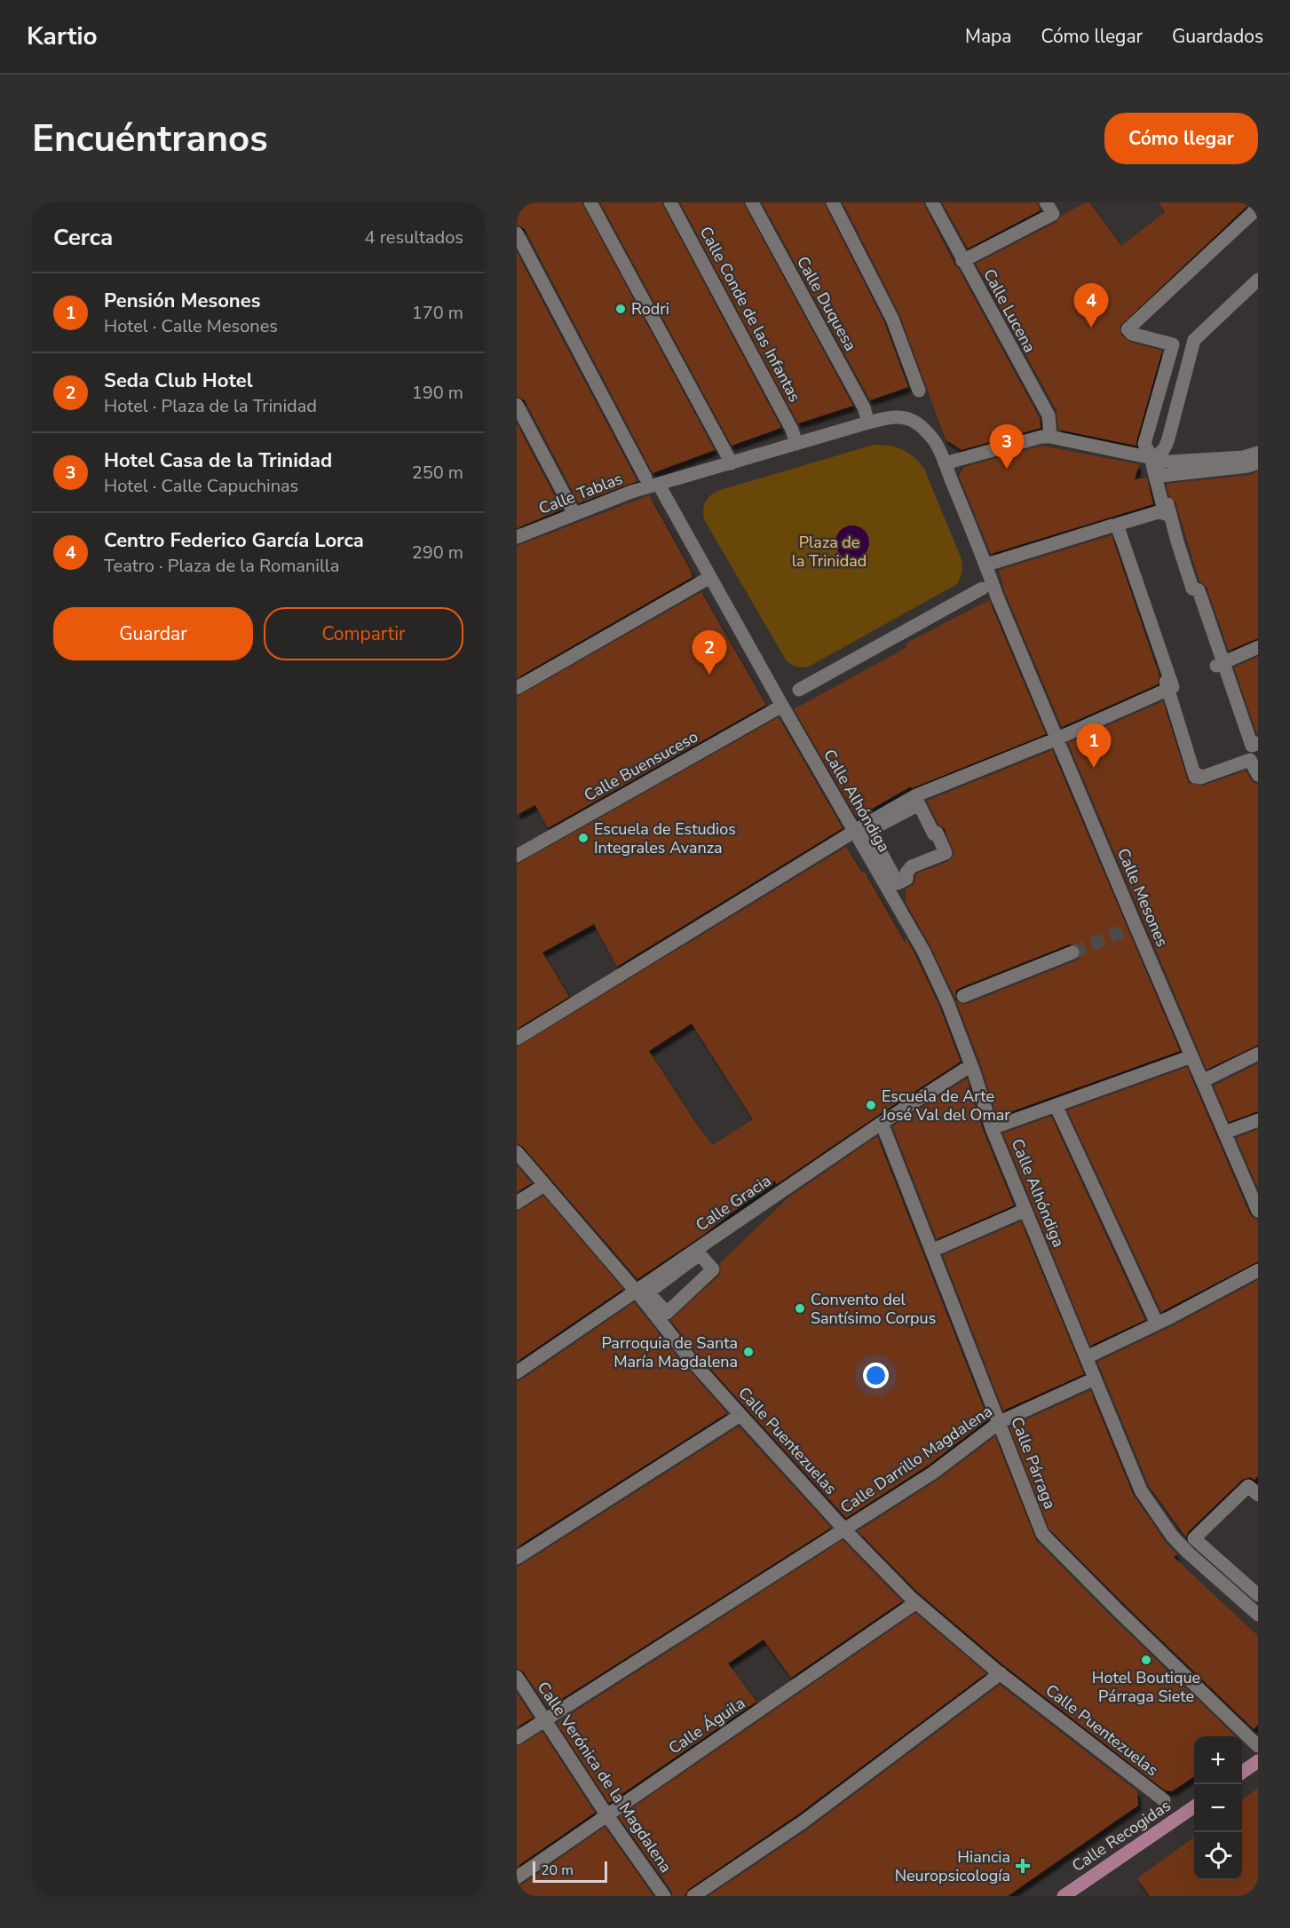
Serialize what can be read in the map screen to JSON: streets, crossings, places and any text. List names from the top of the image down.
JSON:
{
  "streets": {
    "main road": ["Calle Recogidas"],
    "street": [
      "Calle Duquesa",
      "Calle Lucena",
      "Calle Conde de las Infantas",
      "Calle Tablas",
      "Calle Buensuceso",
      "Calle Alhóndiga",
      "Calle Mesones",
      "Calle Gracia",
      "Calle Puentezuelas",
      "Calle Darrillo Magdalena",
      "Calle Párraga",
      "Calle Águila",
      "Calle Verónica de la Magdalena"
    ]
  },
  "crossings": [
    ["Calle Buensuceso", "Calle Alhóndiga"],
    ["Calle Alhóndiga", "Calle Gracia"],
    ["Calle Alhóndiga", "Calle Darrillo Magdalena"],
    ["Calle Gracia", "Calle Puentezuelas"],
    ["Calle Gracia", "Calle Párraga"],
    ["Calle Puentezuelas", "Calle Darrillo Magdalena"],
    ["Calle Puentezuelas", "Calle Águila"],
    ["Calle Darrillo Magdalena", "Calle Párraga"],
    ["Calle Darrillo Magdalena", "Calle Verónica de la Magdalena"],
    ["Calle Águila", "Calle Verónica de la Magdalena"]
  ],
  "parks": ["Plaza de la Trinidad"],
  "places": {
    "other": [
      "Rodri",
      "Escuela de Estudios Integrales Avanza",
      "Escuela de Arte José Val del Omar",
      "Convento del Santísimo Corpus",
      "Parroquia de Santa María Magdalena",
      "Hotel Boutique Párraga Siete"
    ],
    "health": ["Hiancia Neuropsicología"]
  },
  "scale_bar": "20 m",
  "page": {
    "header": "Kartio",
    "nav": ["Mapa", "Cómo llegar", "Guardados"],
    "buttons": [
      "Cómo llegar",
      ["Guardar", "Compartir"]
    ],
    "title": "Encuéntranos",
    "heading": ["Cerca", "4 resultados"],
    "list": [
      {
        "mark": "1",
        "name": "Pensión Mesones",
        "note": "Hotel · Calle Mesones",
        "value": "170 m"
      },
      {
        "mark": "2",
        "name": "Seda Club Hotel",
        "note": "Hotel · Plaza de la Trinidad",
        "value": "190 m"
      },
      {
        "mark": "3",
        "name": "Hotel Casa de la Trinidad",
        "note": "Hotel · Calle Capuchinas",
        "value": "250 m"
      },
      {
        "mark": "4",
        "name": "Centro Federico García Lorca",
        "note": "Teatro · Plaza de la Romanilla",
        "value": "290 m"
      }
    ],
    "pins": [
      "4",
      "3",
      "2",
      "1"
    ],
    "map_buttons": ["+", "−"],
    "scale": "20 m"
  }
}
